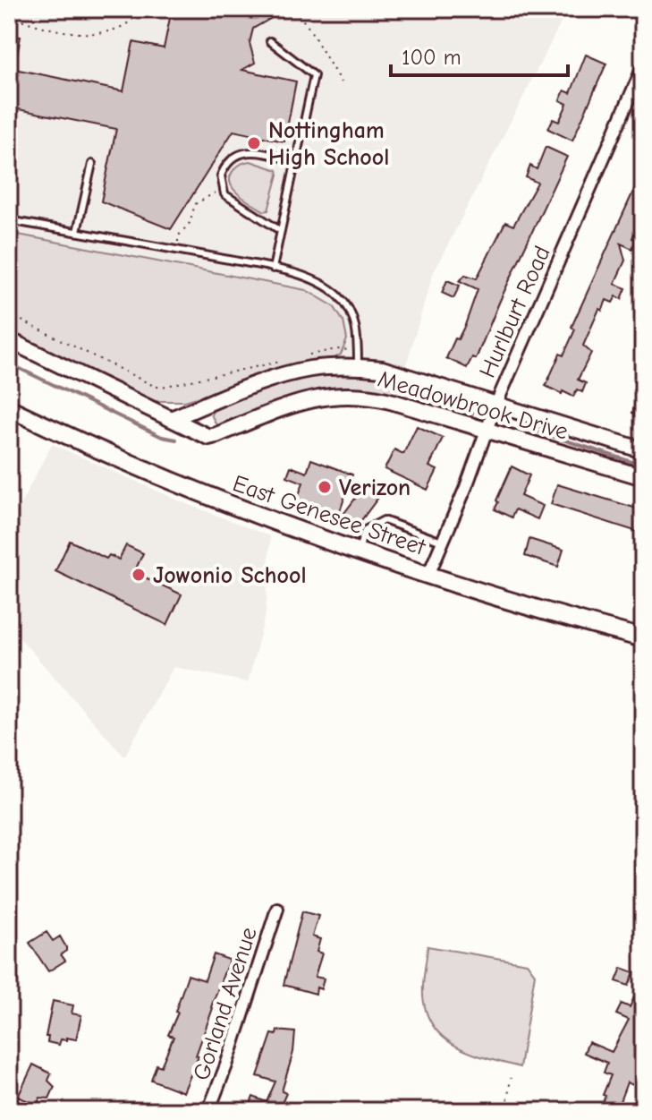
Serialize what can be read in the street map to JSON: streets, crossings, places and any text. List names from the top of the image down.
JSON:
{
  "streets": {
    "main road": ["East Genesee Street"],
    "street": ["Hurlburt Road", "Meadowbrook Drive", "Gorland Avenue"]
  },
  "crossings": [
    ["Hurlburt Road", "Meadowbrook Drive"],
    ["Hurlburt Road", "East Genesee Street"]
  ],
  "places": ["Nottingham High School", "Verizon", "Jowonio School"],
  "scale_bar": "100 m"
}
